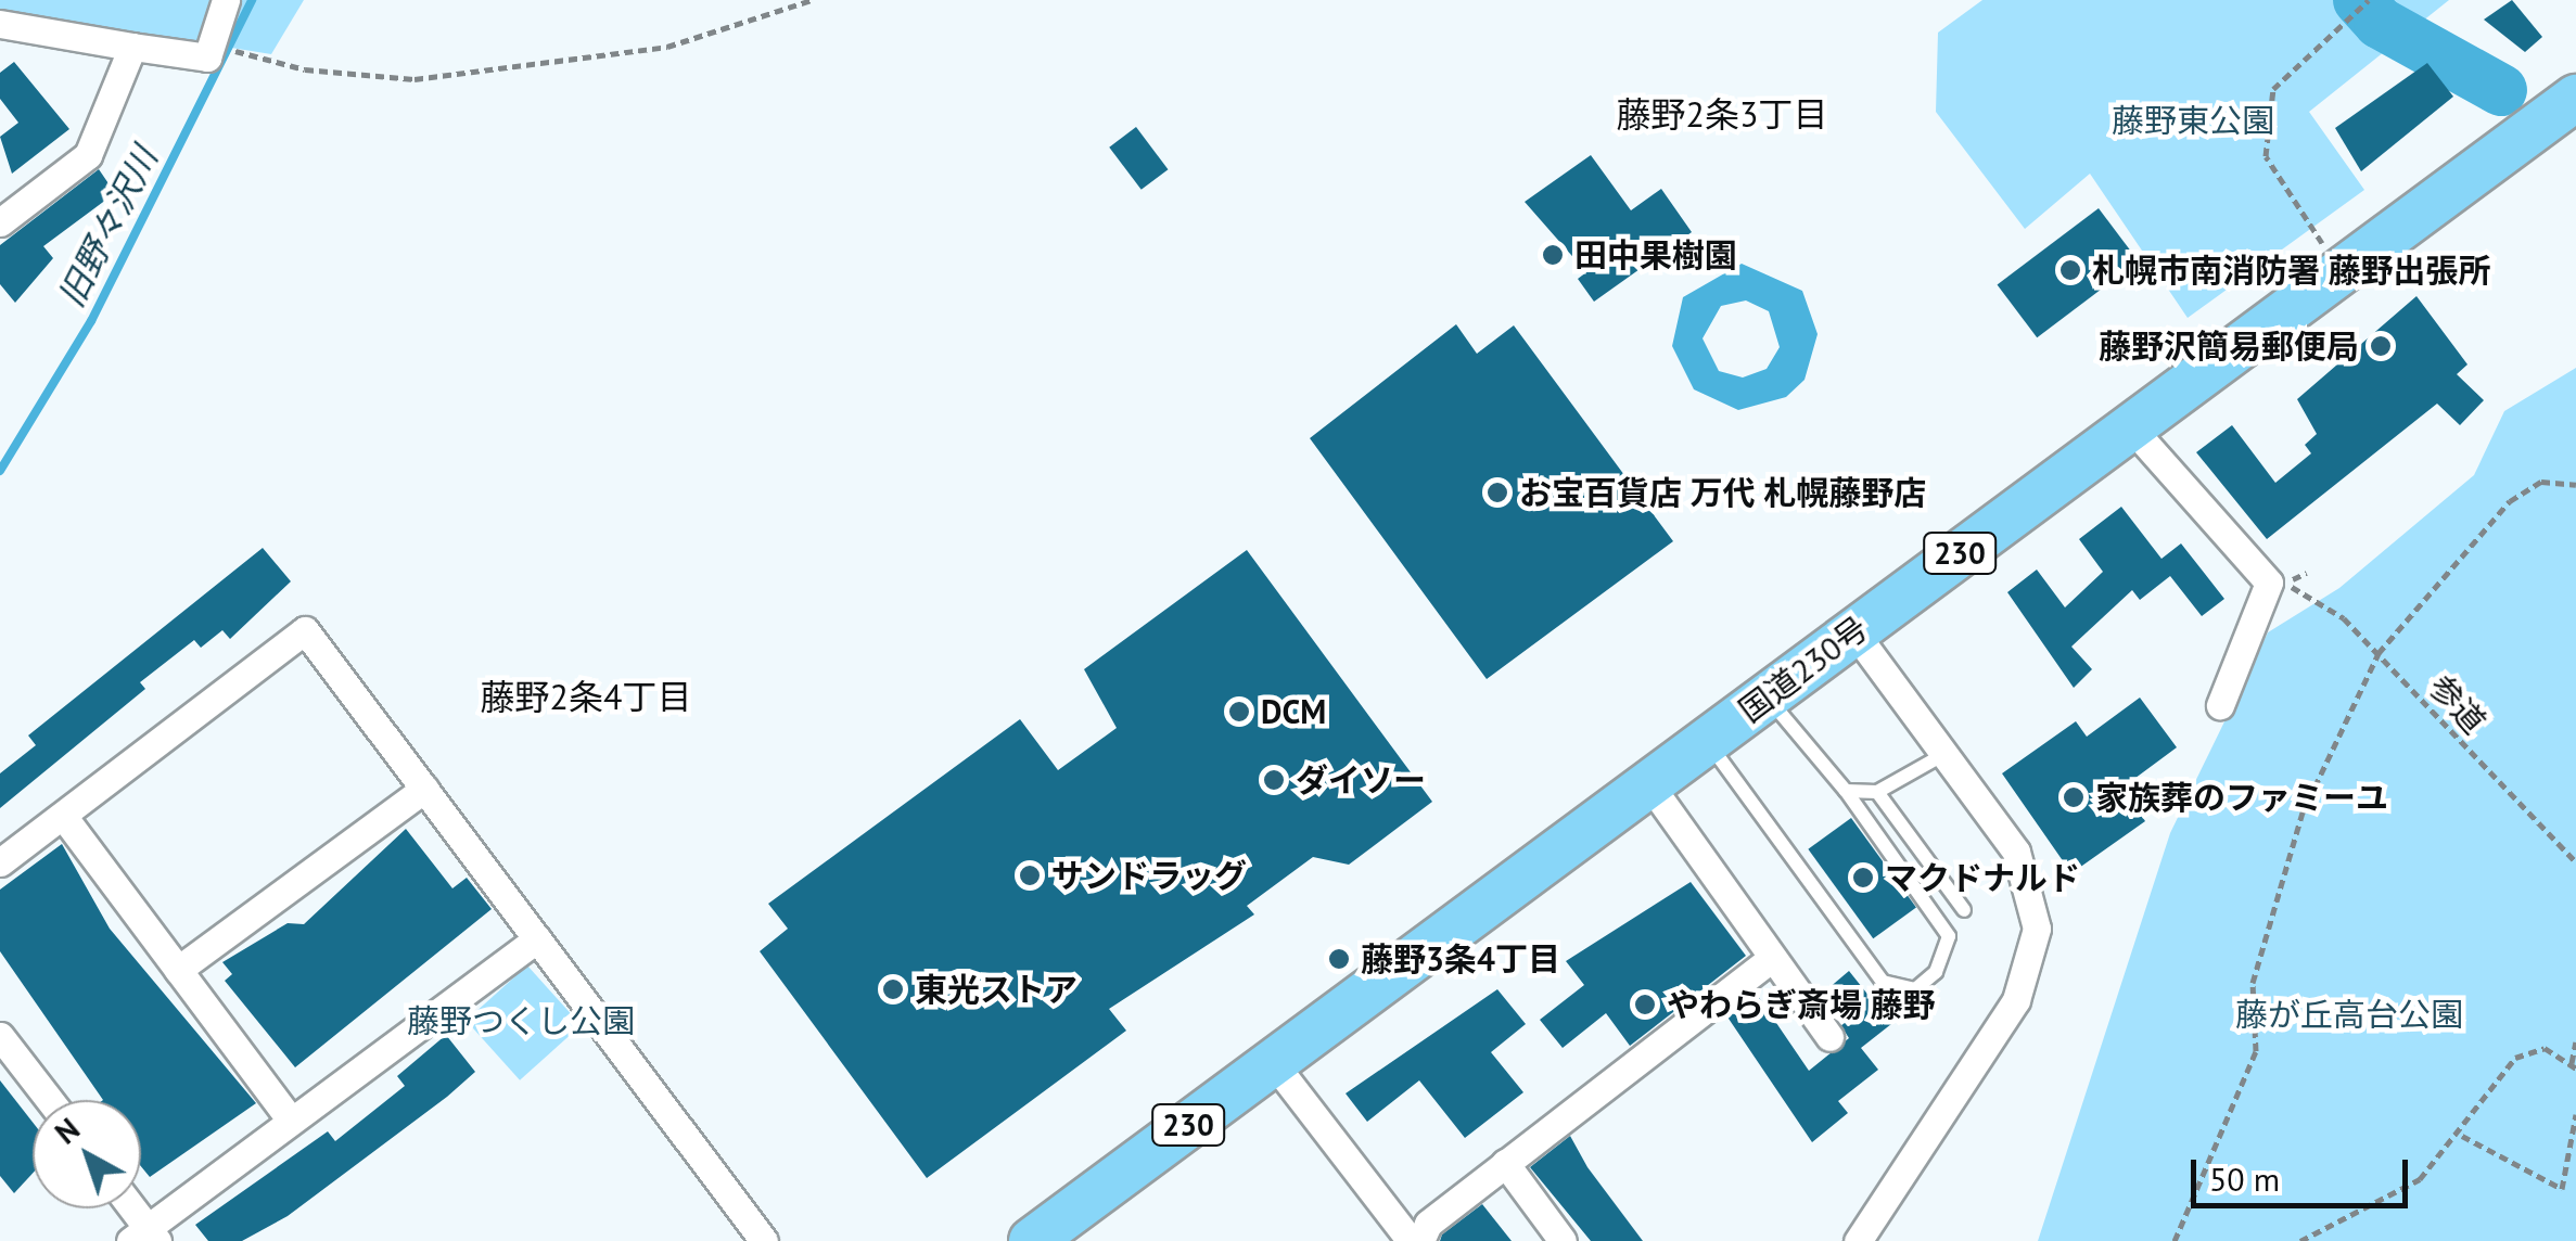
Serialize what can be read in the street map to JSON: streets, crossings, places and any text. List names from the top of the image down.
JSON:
{
  "streets": {
    "highway": ["230", "国道230号"],
    "path": ["参道"]
  },
  "districts": ["藤野2条3丁目", "藤野2条4丁目"],
  "water": ["旧野々沢川"],
  "parks": ["藤野東公園", "藤が丘高台公園", "藤野つくし公園"],
  "places": [
    "田中果樹園",
    "札幌市南消防署 藤野出張所",
    "藤野沢簡易郵便局",
    "お宝百貨店 万代 札幌藤野店",
    "DCM",
    "ダイソー",
    "家族葬のファミーユ",
    "サンドラッグ",
    "マクドナルド",
    "藤野3条4丁目",
    "東光ストア",
    "やわらぎ斎場 藤野"
  ],
  "scale_bar": "50 m",
  "north": "top left"
}
